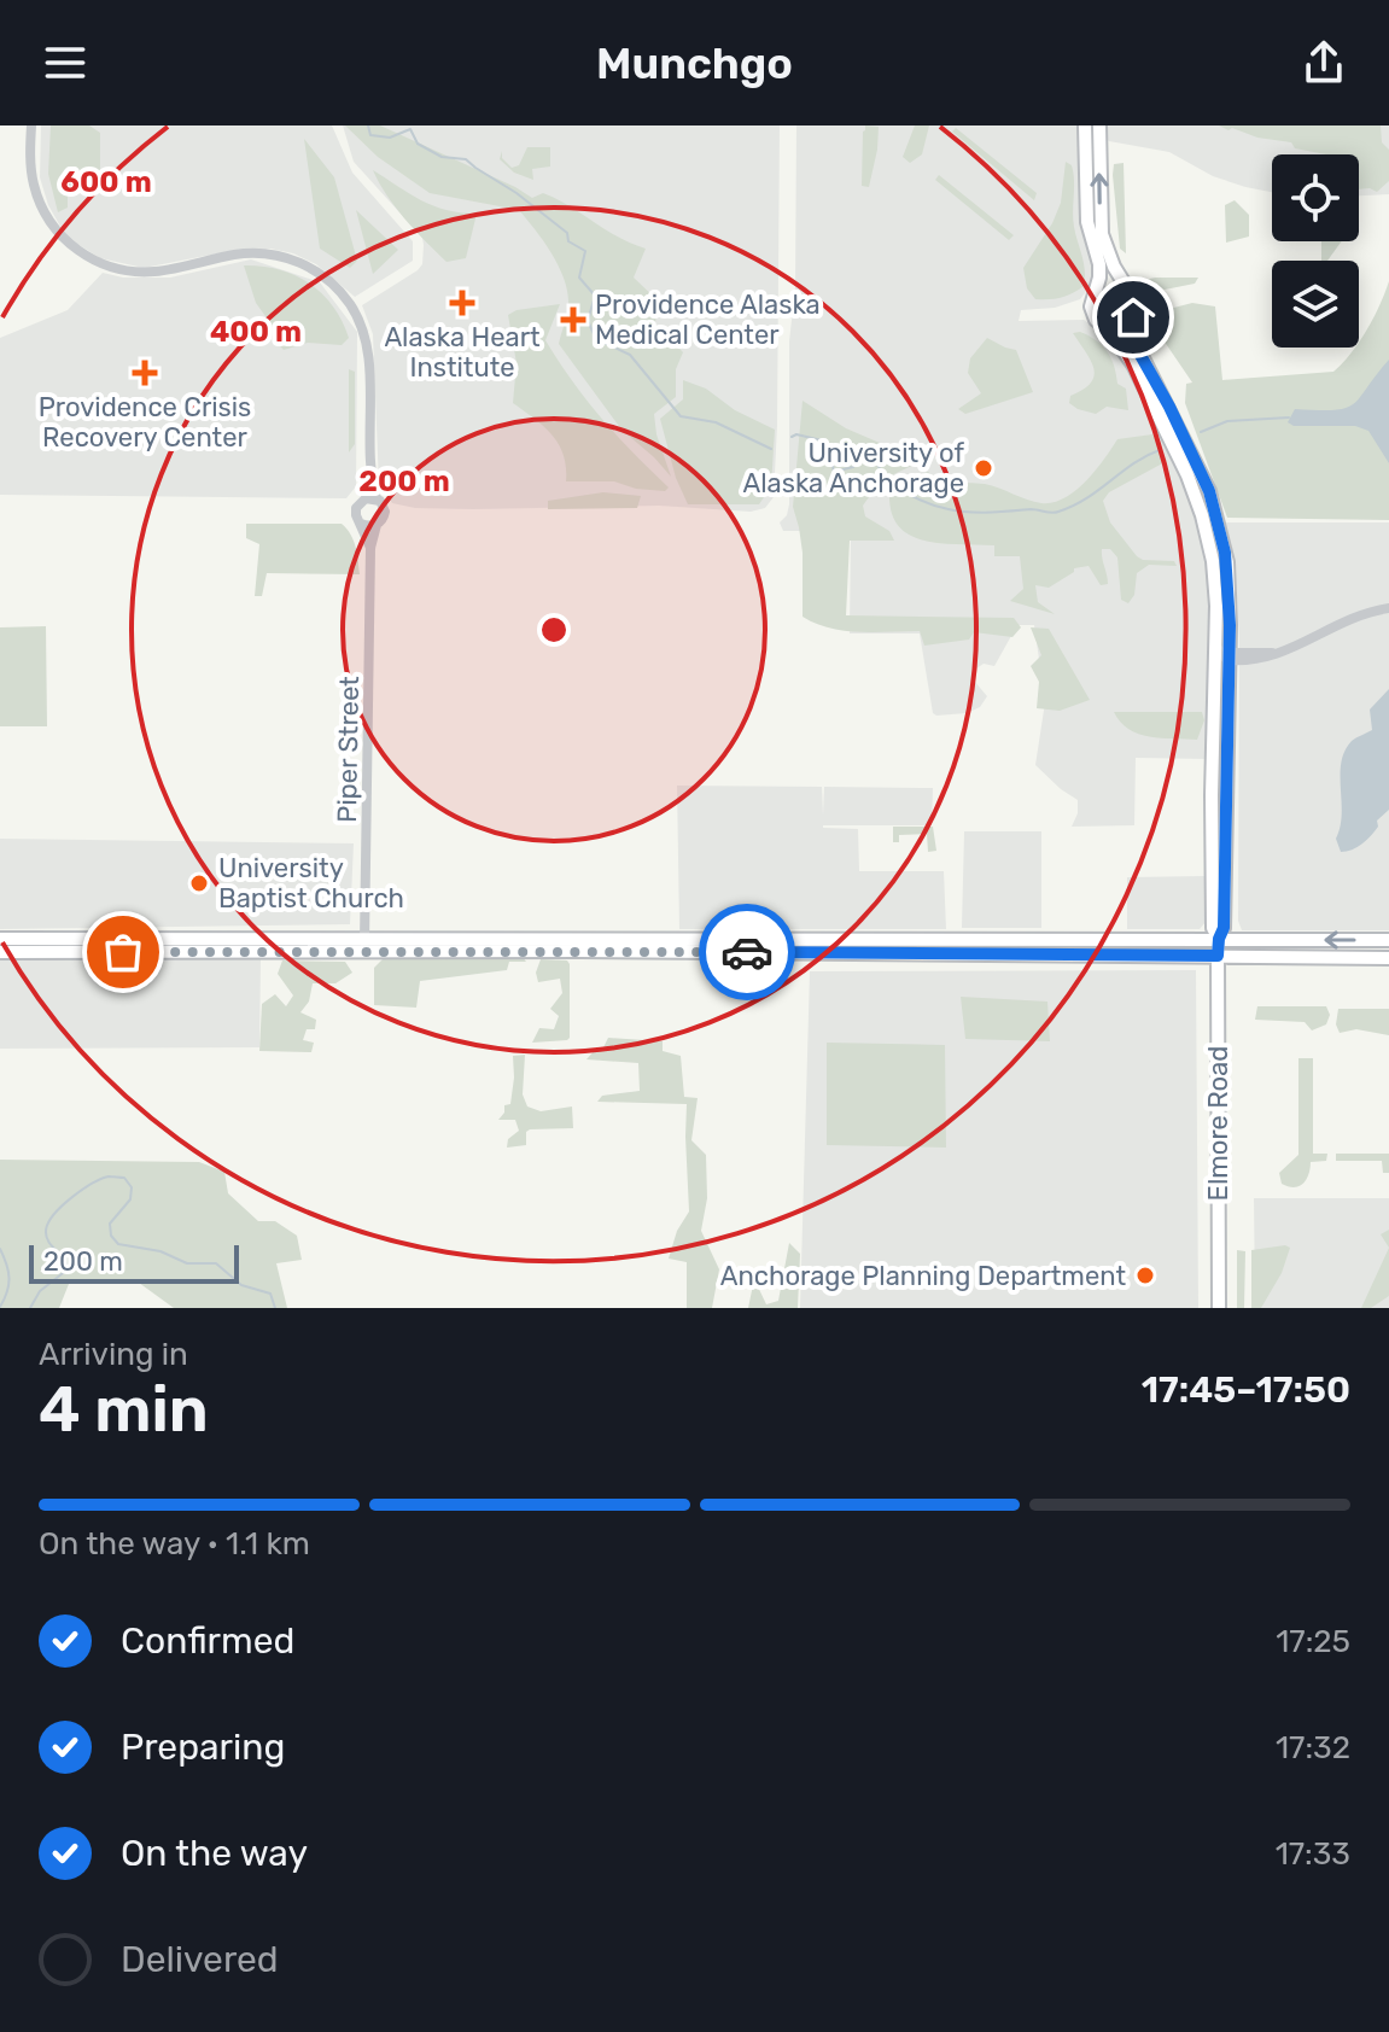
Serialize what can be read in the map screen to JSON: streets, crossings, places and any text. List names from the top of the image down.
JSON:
{
  "streets": {
    "main road": ["Elmore Road"],
    "street": ["Piper Street"]
  },
  "places": {
    "health": ["Alaska Heart Institute", "Providence Alaska Medical Center", "Providence Crisis Recovery Center"],
    "other": ["University of Alaska Anchorage", "University Baptist Church", "Anchorage Planning Department"]
  },
  "scale_bar": "200 m",
  "page": {
    "header": "Munchgo",
    "scale": "200 m",
    "heading": ["4 min", "Arriving in", "17:45–17:50"],
    "bar": "On the way · 1.1 km",
    "list": [
      ["Confirmed", "17:25"],
      ["Preparing", "17:32"],
      ["On the way", "17:33"],
      "Delivered"
    ]
  },
  "rings": ["600 m", "400 m", "200 m"]
}
